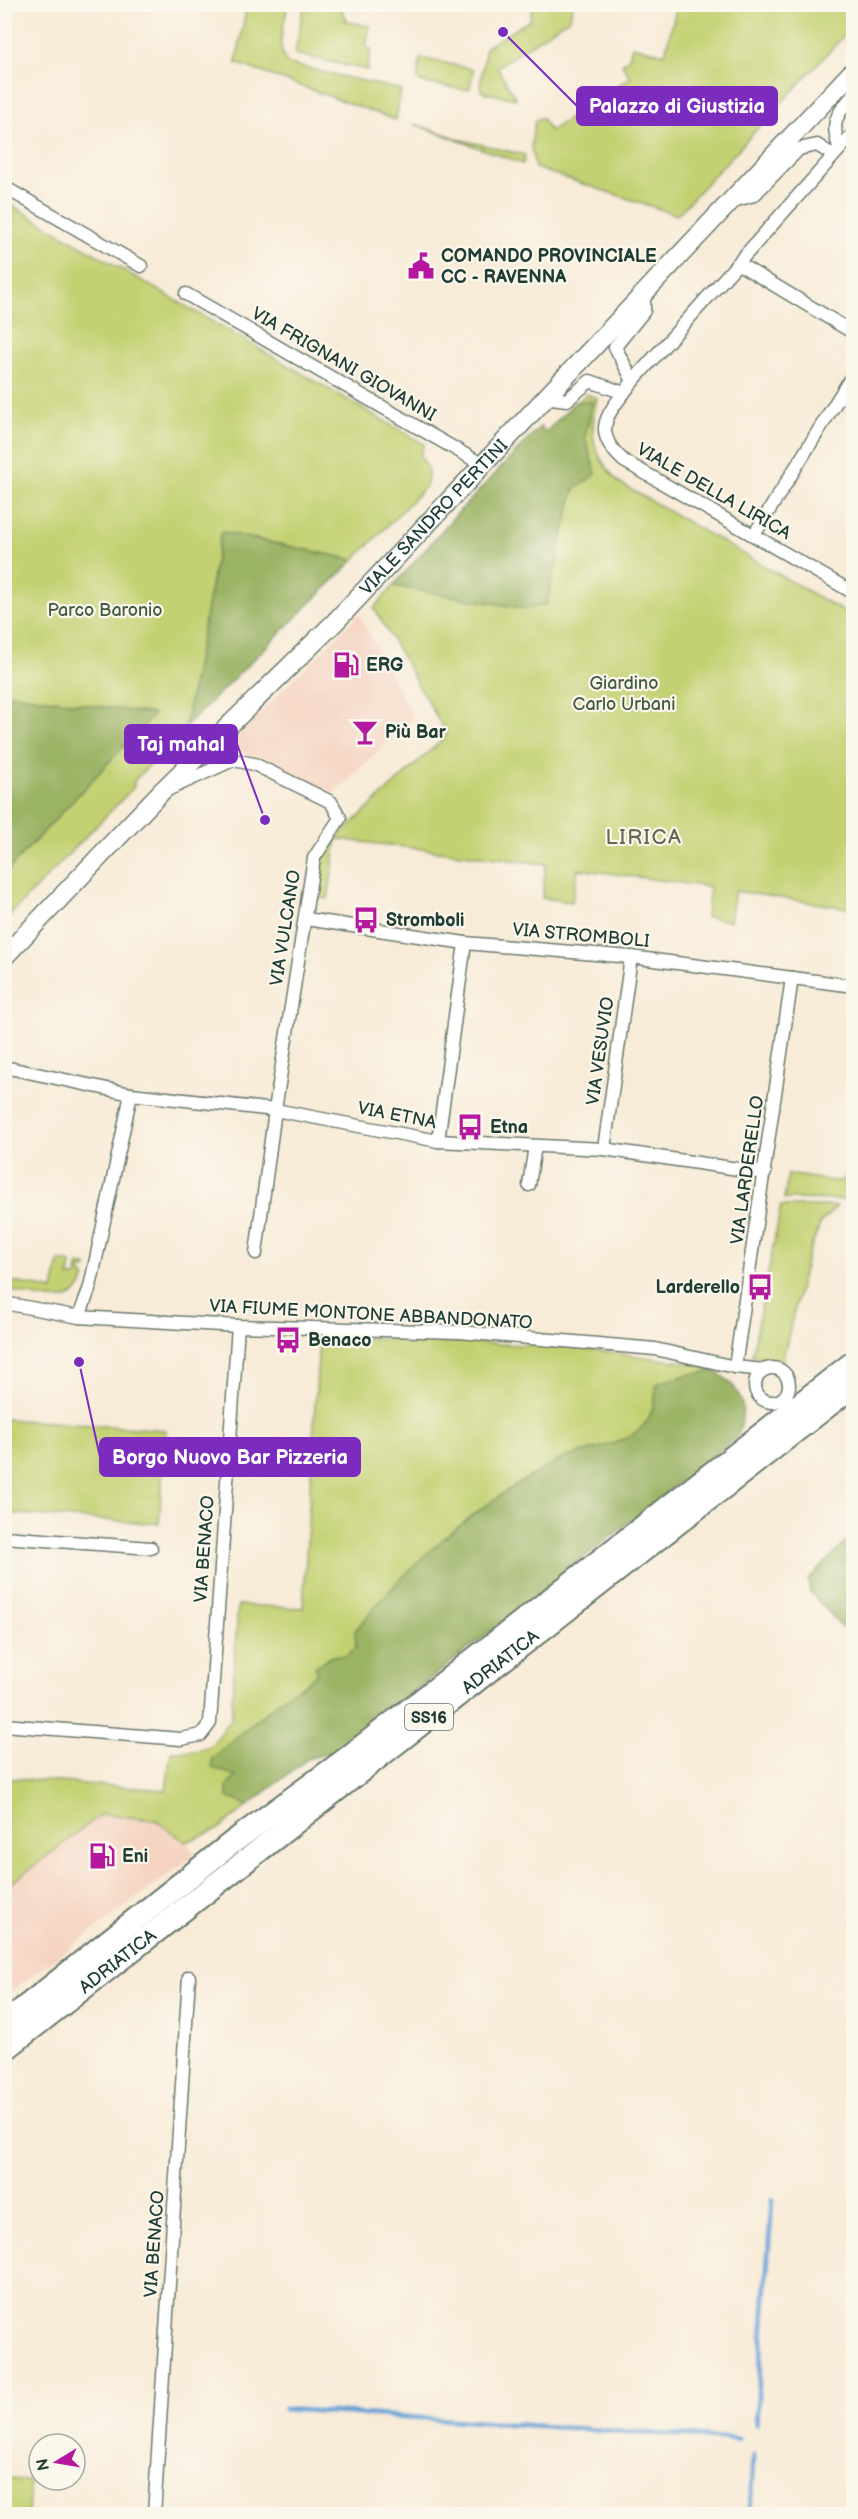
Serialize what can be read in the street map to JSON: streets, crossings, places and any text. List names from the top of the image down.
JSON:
{
  "streets": {
    "highway": ["ADRIATICA", "SS16"],
    "main road": ["VIALE SANDRO PERTINI"],
    "street": [
      "VIA FRIGNANI GIOVANNI",
      "VIALE DELLA LIRICA",
      "VIA VULCANO",
      "VIA STROMBOLI",
      "VIA VESUVIO",
      "VIA ETNA",
      "VIA LARDERELLO",
      "VIA FIUME MONTONE ABBANDONATO",
      "VIA BENACO"
    ]
  },
  "crossings": [
    ["VIA FRIGNANI GIOVANNI", "VIALE SANDRO PERTINI"],
    ["VIALE SANDRO PERTINI", "VIA VULCANO"],
    ["VIA VULCANO", "VIA STROMBOLI"],
    ["VIA VULCANO", "VIA ETNA"],
    ["VIA STROMBOLI", "VIA VESUVIO"],
    ["VIA STROMBOLI", "VIA LARDERELLO"],
    ["VIA VESUVIO", "VIA ETNA"],
    ["VIA ETNA", "VIA LARDERELLO"],
    ["VIA LARDERELLO", "VIA FIUME MONTONE ABBANDONATO"],
    ["VIA FIUME MONTONE ABBANDONATO", "VIA BENACO"]
  ],
  "districts": ["LIRICA"],
  "parks": ["Parco Baronio", "Giardino Carlo Urbani"],
  "places": {
    "other": ["Palazzo di Giustizia", "Taj mahal", "Borgo Nuovo Bar Pizzeria"],
    "public building": ["COMANDO PROVINCIALE CC - RAVENNA"],
    "fuel station": ["ERG", "Eni"],
    "bar": ["Più Bar"],
    "bus stop": [
      "Stromboli",
      "Etna",
      "Larderello",
      "Benaco"
    ]
  },
  "north": "left"
}
